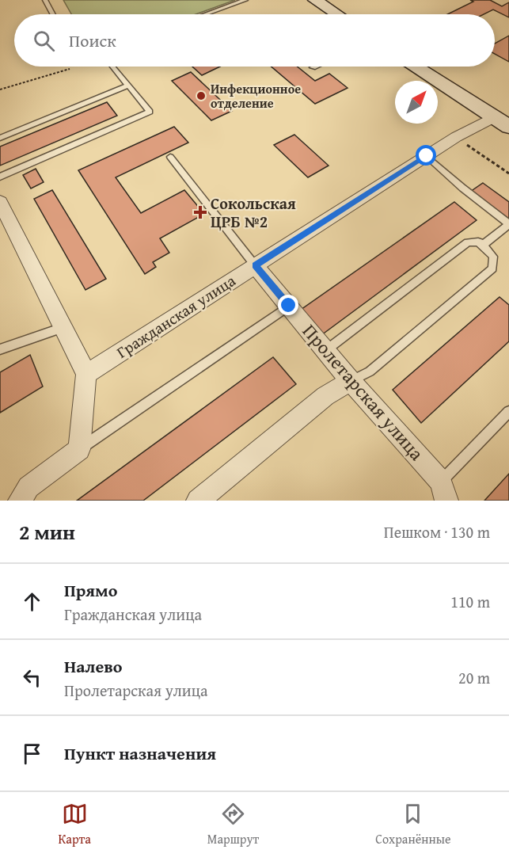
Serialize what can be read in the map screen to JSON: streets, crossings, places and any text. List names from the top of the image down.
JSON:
{
  "streets": {
    "street": ["Гражданская улица", "Пролетарская улица"]
  },
  "crossings": [
    ["Гражданская улица", "Пролетарская улица"]
  ],
  "places": {
    "other": ["Инфекционное отделение"],
    "health": ["Сокольская ЦРБ №2"]
  },
  "north": "top right",
  "page": {
    "search": "Поиск",
    "heading": ["2 мин", "Пешком · 130 m"],
    "list": [
      ["Прямо", "Гражданская улица", "110 m"],
      ["Налево", "Пролетарская улица", "20 m"],
      "Пункт назначения"
    ],
    "nav": ["Карта", "Маршрут", "Сохранённые"]
  }
}
